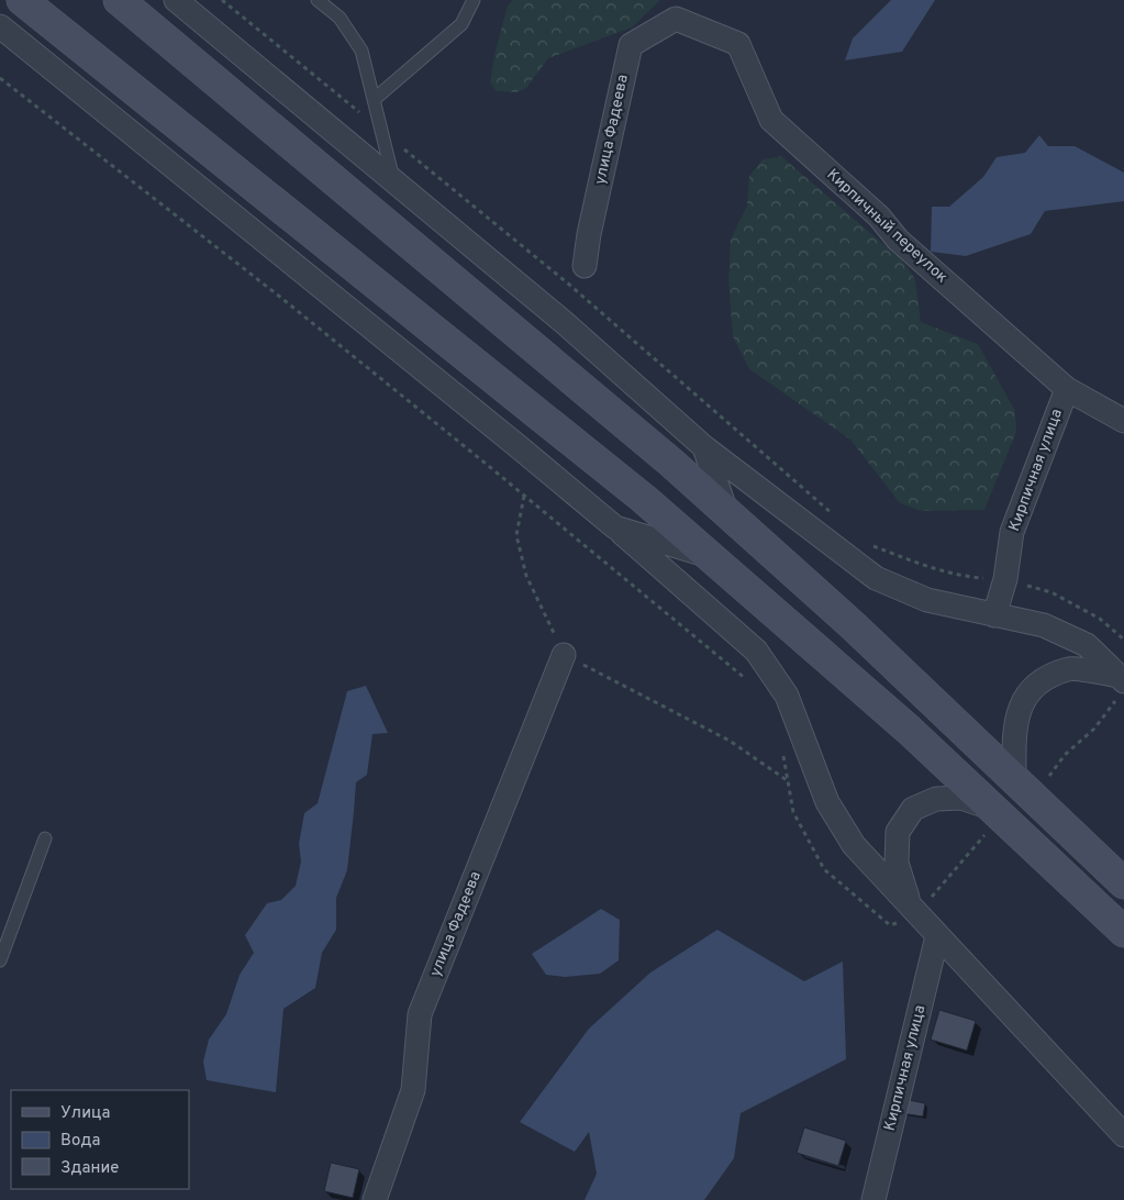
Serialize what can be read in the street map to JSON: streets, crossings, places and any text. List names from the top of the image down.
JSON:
{
  "streets": {
    "street": ["улица Фадеева", "Кирпичный переулок", "Кирпичная улица"]
  },
  "crossings": [
    ["улица Фадеева", "Кирпичный переулок"],
    ["Кирпичный переулок", "Кирпичная улица"]
  ],
  "legend": ["Улица", "Вода", "Здание"]
}
